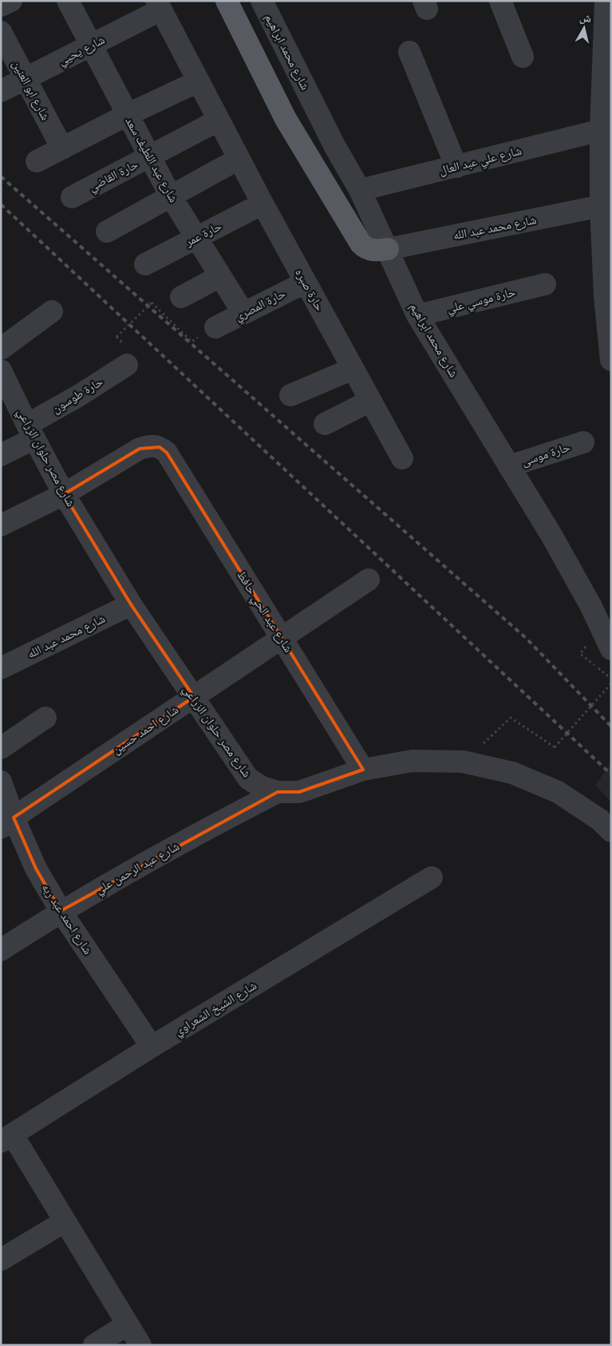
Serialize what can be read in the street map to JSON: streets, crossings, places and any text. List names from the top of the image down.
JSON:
{
  "streets": {
    "street": [
      "شارع يحيي",
      "شارع محمد ابراهيم",
      "شارع ابو العنين",
      "شارع عبد اللطيف سعد",
      "شارع علي عبد العال",
      "حارة القاضي",
      "شارع محمد عبد الله",
      "حارة عمر",
      "حارة صبره",
      "حارة موسي علي",
      "حارة المصري",
      "حارة طوسون",
      "حارة موسى",
      "شارع مصر حلوان الزراعي",
      "شارع عبد الحي حافظ",
      "شارع احمد حسين",
      "شارع عبد الرحمن علي",
      "شارع احمد عبد ربه",
      "شارع الشيخ الشعراوي"
    ]
  },
  "crossings": [
    ["شارع يحيي", "شارع ابو العنين"],
    ["شارع يحيي", "شارع عبد اللطيف سعد"],
    ["شارع محمد ابراهيم", "شارع علي عبد العال"],
    ["شارع محمد ابراهيم", "شارع محمد عبد الله"],
    ["شارع محمد ابراهيم", "حارة موسي علي"],
    ["شارع محمد ابراهيم", "حارة موسى"],
    ["شارع عبد اللطيف سعد", "حارة القاضي"],
    ["شارع عبد اللطيف سعد", "حارة عمر"],
    ["شارع عبد اللطيف سعد", "حارة المصري"],
    ["حارة القاضي", "حارة صبره"],
    ["شارع محمد عبد الله", "شارع مصر حلوان الزراعي"],
    ["حارة عمر", "حارة صبره"],
    ["حارة صبره", "حارة المصري"],
    ["حارة طوسون", "شارع مصر حلوان الزراعي"],
    ["شارع مصر حلوان الزراعي", "شارع عبد الحي حافظ"],
    ["شارع مصر حلوان الزراعي", "شارع احمد حسين"],
    ["شارع مصر حلوان الزراعي", "شارع عبد الرحمن علي"],
    ["شارع عبد الحي حافظ", "شارع احمد حسين"],
    ["شارع احمد حسين", "شارع احمد عبد ربه"],
    ["شارع عبد الرحمن علي", "شارع احمد عبد ربه"],
    ["شارع احمد عبد ربه", "شارع الشيخ الشعراوي"]
  ],
  "north": "top"
}
